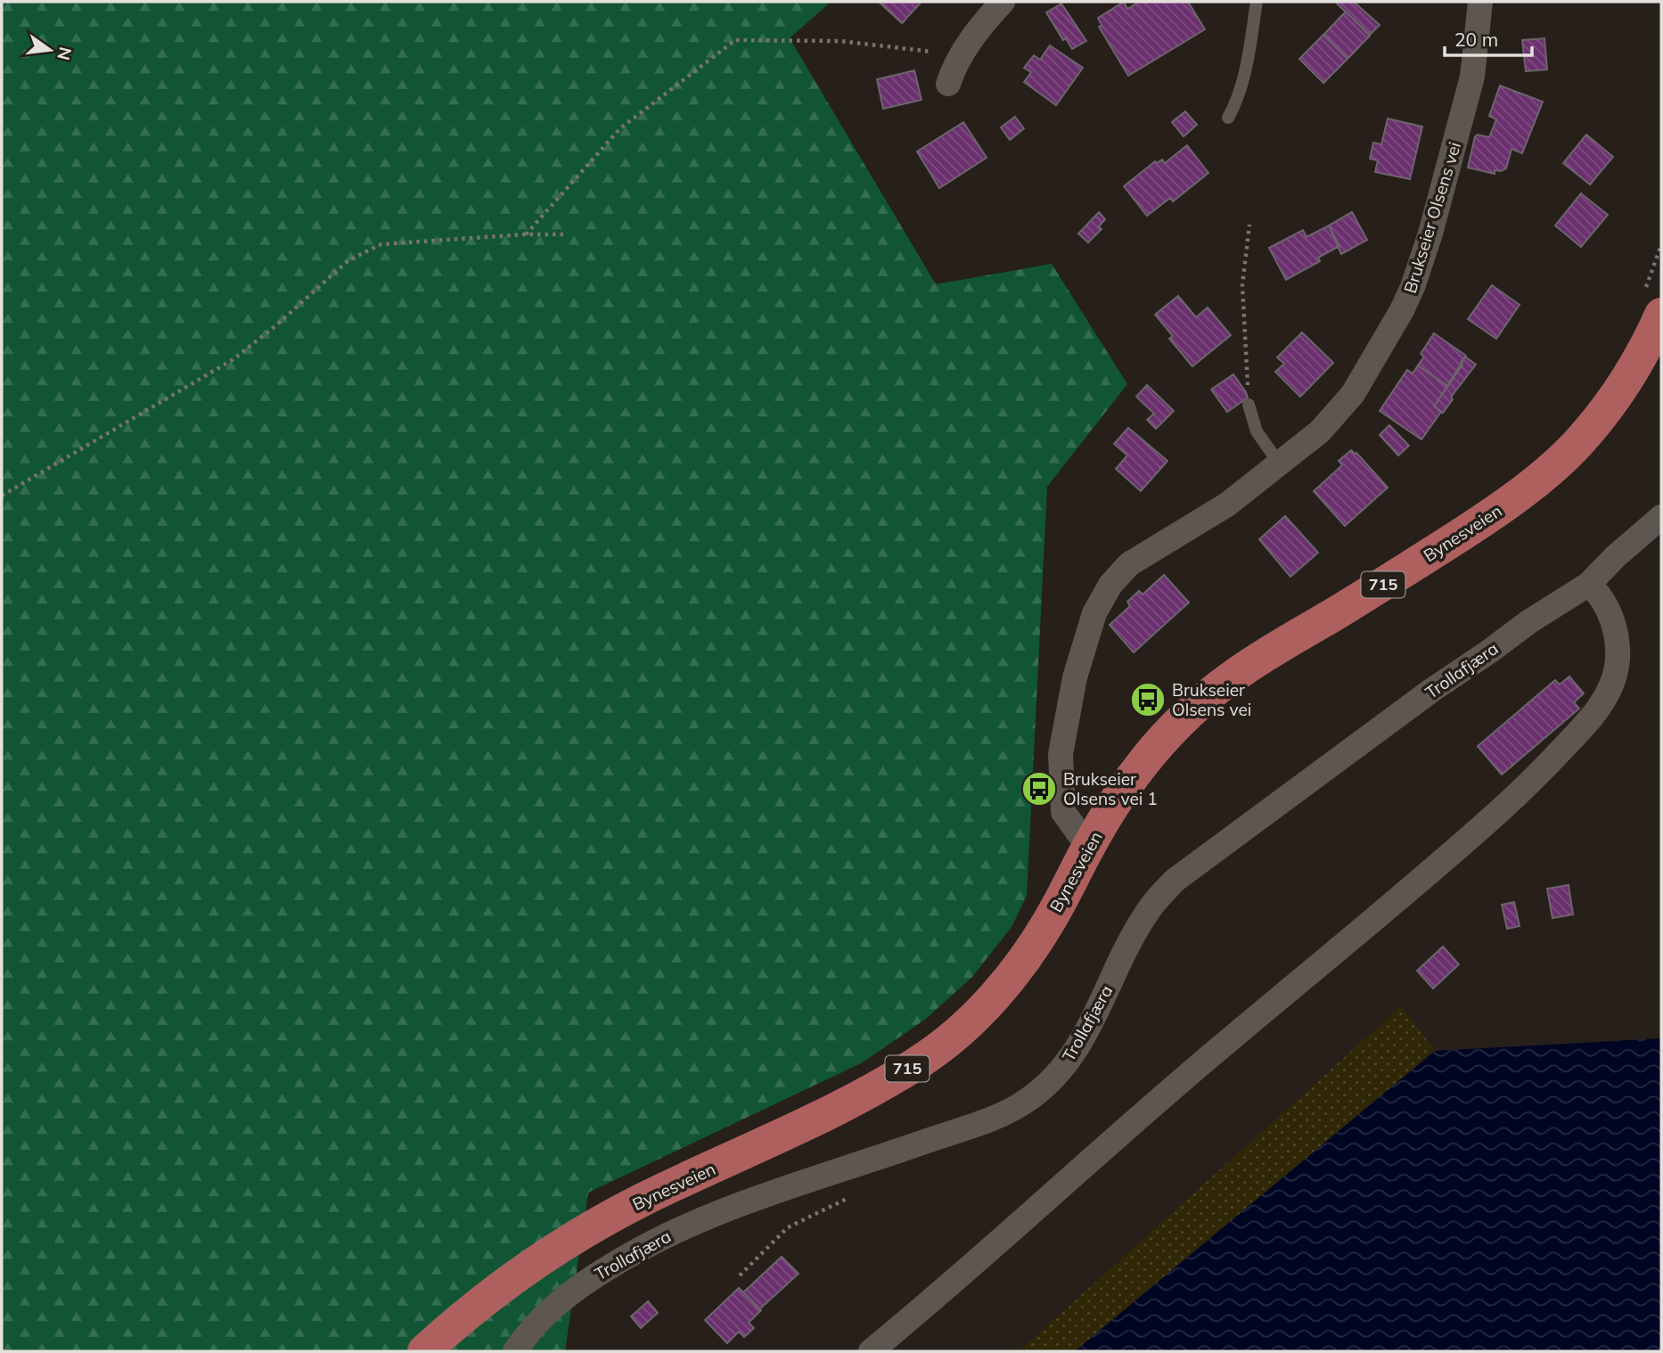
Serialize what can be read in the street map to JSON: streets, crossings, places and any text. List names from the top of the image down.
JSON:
{
  "streets": {
    "main road": ["Bynesveien", "715"],
    "street": ["Brukseier Olsens vei", "Trollafjæra"]
  },
  "crossings": [
    ["Brukseier Olsens vei", "Bynesveien"]
  ],
  "places": {
    "bus stop": ["Brukseier Olsens vei", "Brukseier Olsens vei 1"]
  },
  "scale_bar": "20 m",
  "north": "right"
}
